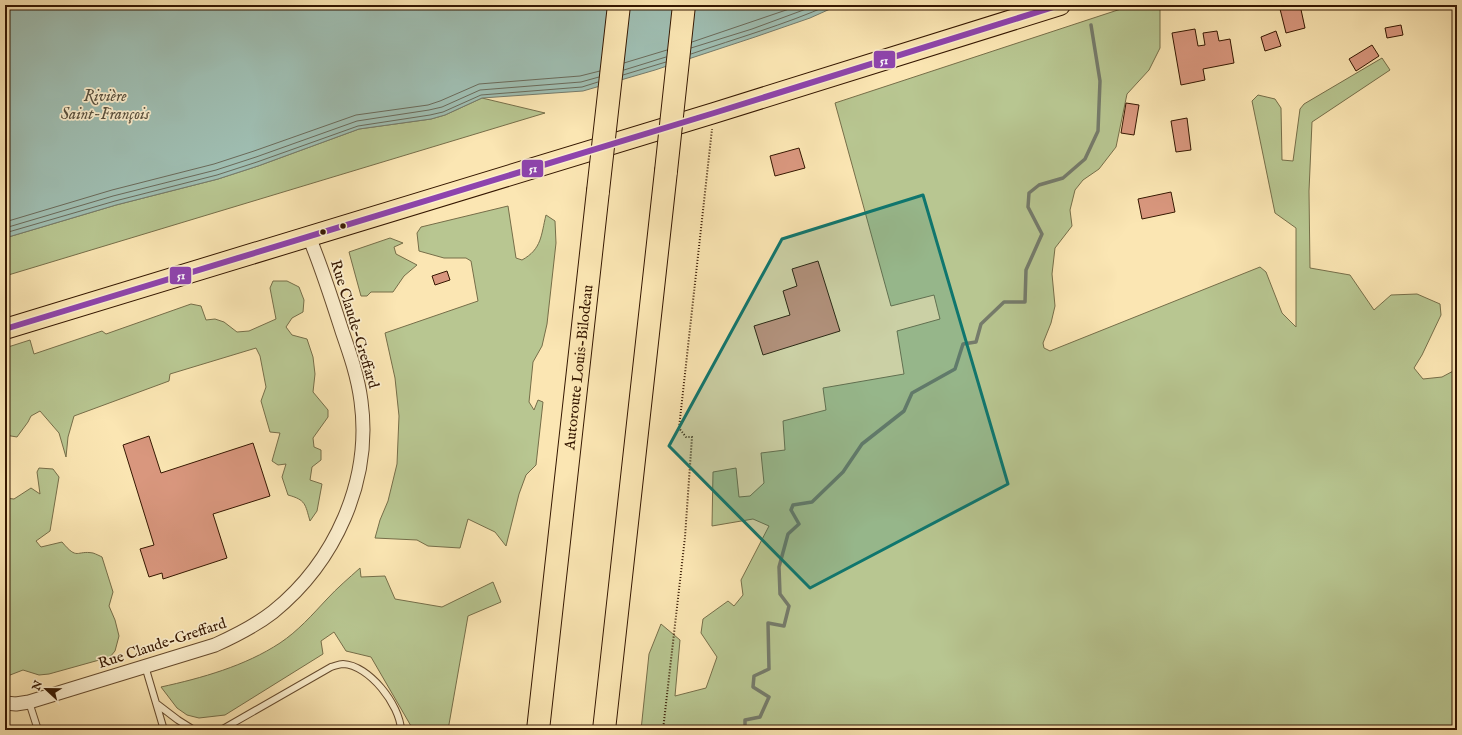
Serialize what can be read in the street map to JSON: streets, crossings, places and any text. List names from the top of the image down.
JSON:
{
  "streets": {
    "highway": ["Autoroute Louis-Bilodeau"],
    "street": ["Rue Claude-Greffard"]
  },
  "water": ["Rivière Saint-François"],
  "lines": ["transit line 51"],
  "north": "left"
}
